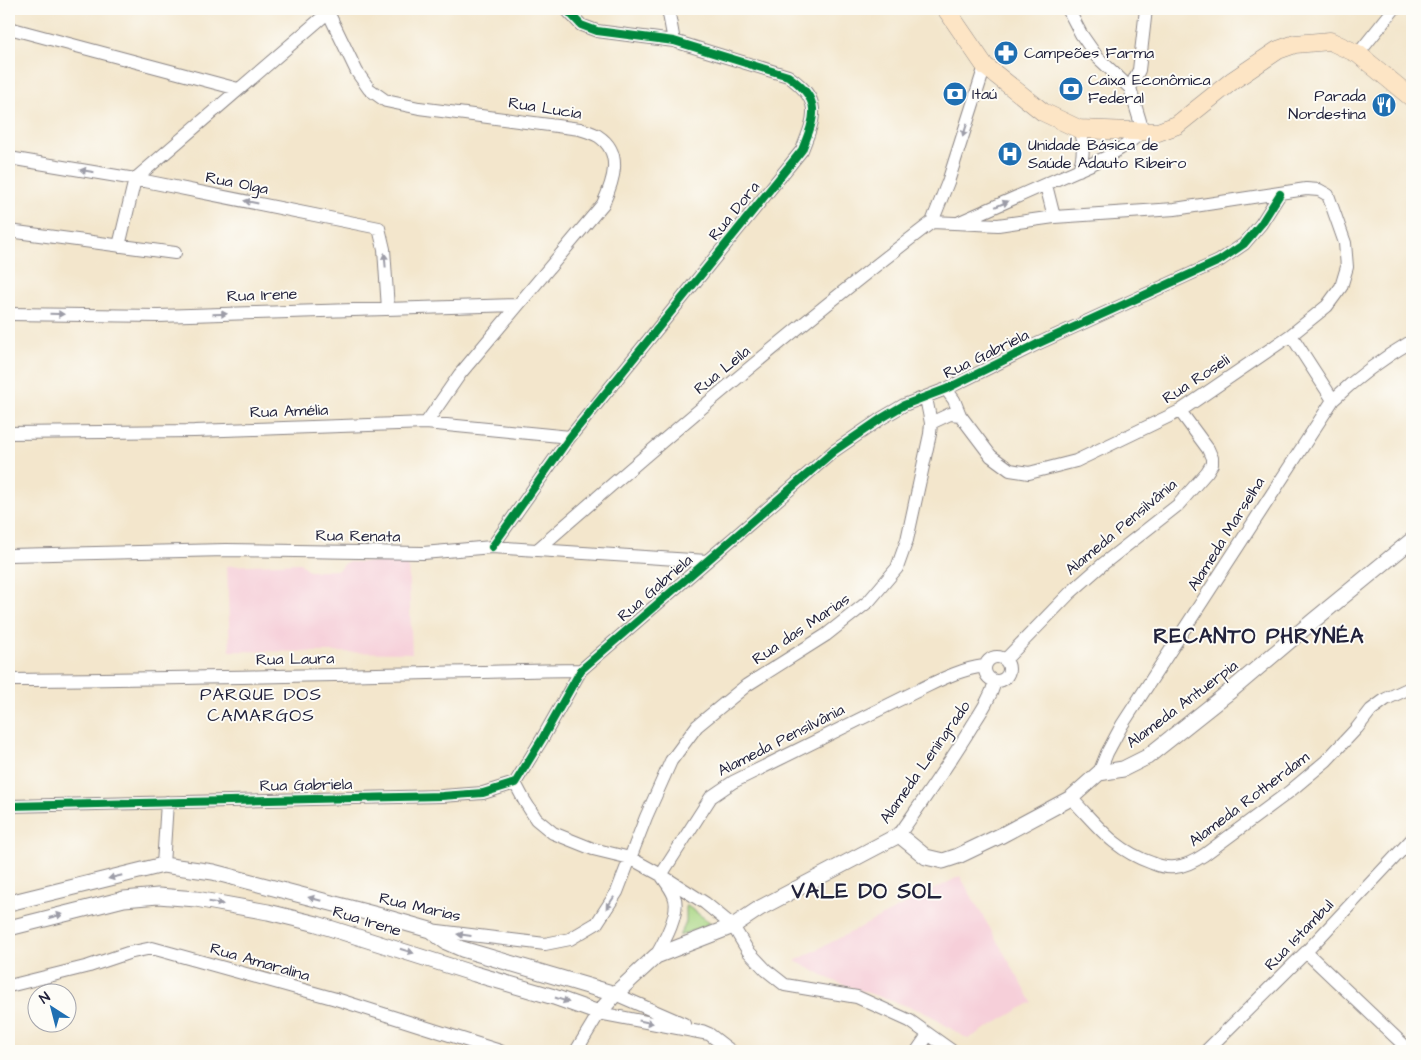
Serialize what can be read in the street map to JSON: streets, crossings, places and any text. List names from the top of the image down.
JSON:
{
  "streets": {
    "street": [
      "Rua Lucia",
      "Rua Olga",
      "Rua Dora",
      "Rua Irene",
      "Rua Gabriela",
      "Rua Leila",
      "Rua Roseli",
      "Rua Amélia",
      "Alameda Pensilvânia",
      "Alameda Marselha",
      "Rua Renata",
      "Rua das Marias",
      "Rua Laura",
      "Alameda Antuerpia",
      "Alameda Leningrado",
      "Alameda Rotherdam",
      "Rua Marias",
      "Rua Istambul",
      "Rua Amaralina"
    ]
  },
  "crossings": [
    ["Rua Lucia", "Rua Irene"],
    ["Rua Lucia", "Rua Amélia"],
    ["Rua Olga", "Rua Irene"],
    ["Rua Dora", "Rua Amélia"],
    ["Rua Dora", "Rua Renata"],
    ["Rua Irene", "Rua Marias"],
    ["Rua Gabriela", "Rua Roseli"],
    ["Rua Gabriela", "Rua Renata"],
    ["Rua Gabriela", "Rua das Marias"],
    ["Rua Gabriela", "Rua Laura"],
    ["Rua Leila", "Rua Renata"],
    ["Rua Roseli", "Alameda Pensilvânia"],
    ["Alameda Pensilvânia", "Alameda Leningrado"],
    ["Alameda Marselha", "Alameda Antuerpia"],
    ["Rua das Marias", "Rua Marias"],
    ["Alameda Antuerpia", "Alameda Leningrado"],
    ["Alameda Antuerpia", "Alameda Rotherdam"]
  ],
  "one_way": ["Rua Marias"],
  "districts": ["RECANTO PHRYNÉA", "PARQUE DOS CAMARGOS", "VALE DO SOL"],
  "places": {
    "pharmacy": ["Campeões Farma"],
    "bank": ["Caixa Econômica Federal", "Itaú"],
    "restaurant": ["Parada Nordestina"],
    "hospital": ["Unidade Básica de Saúde Adauto Ribeiro"]
  },
  "north": "top left"
}
